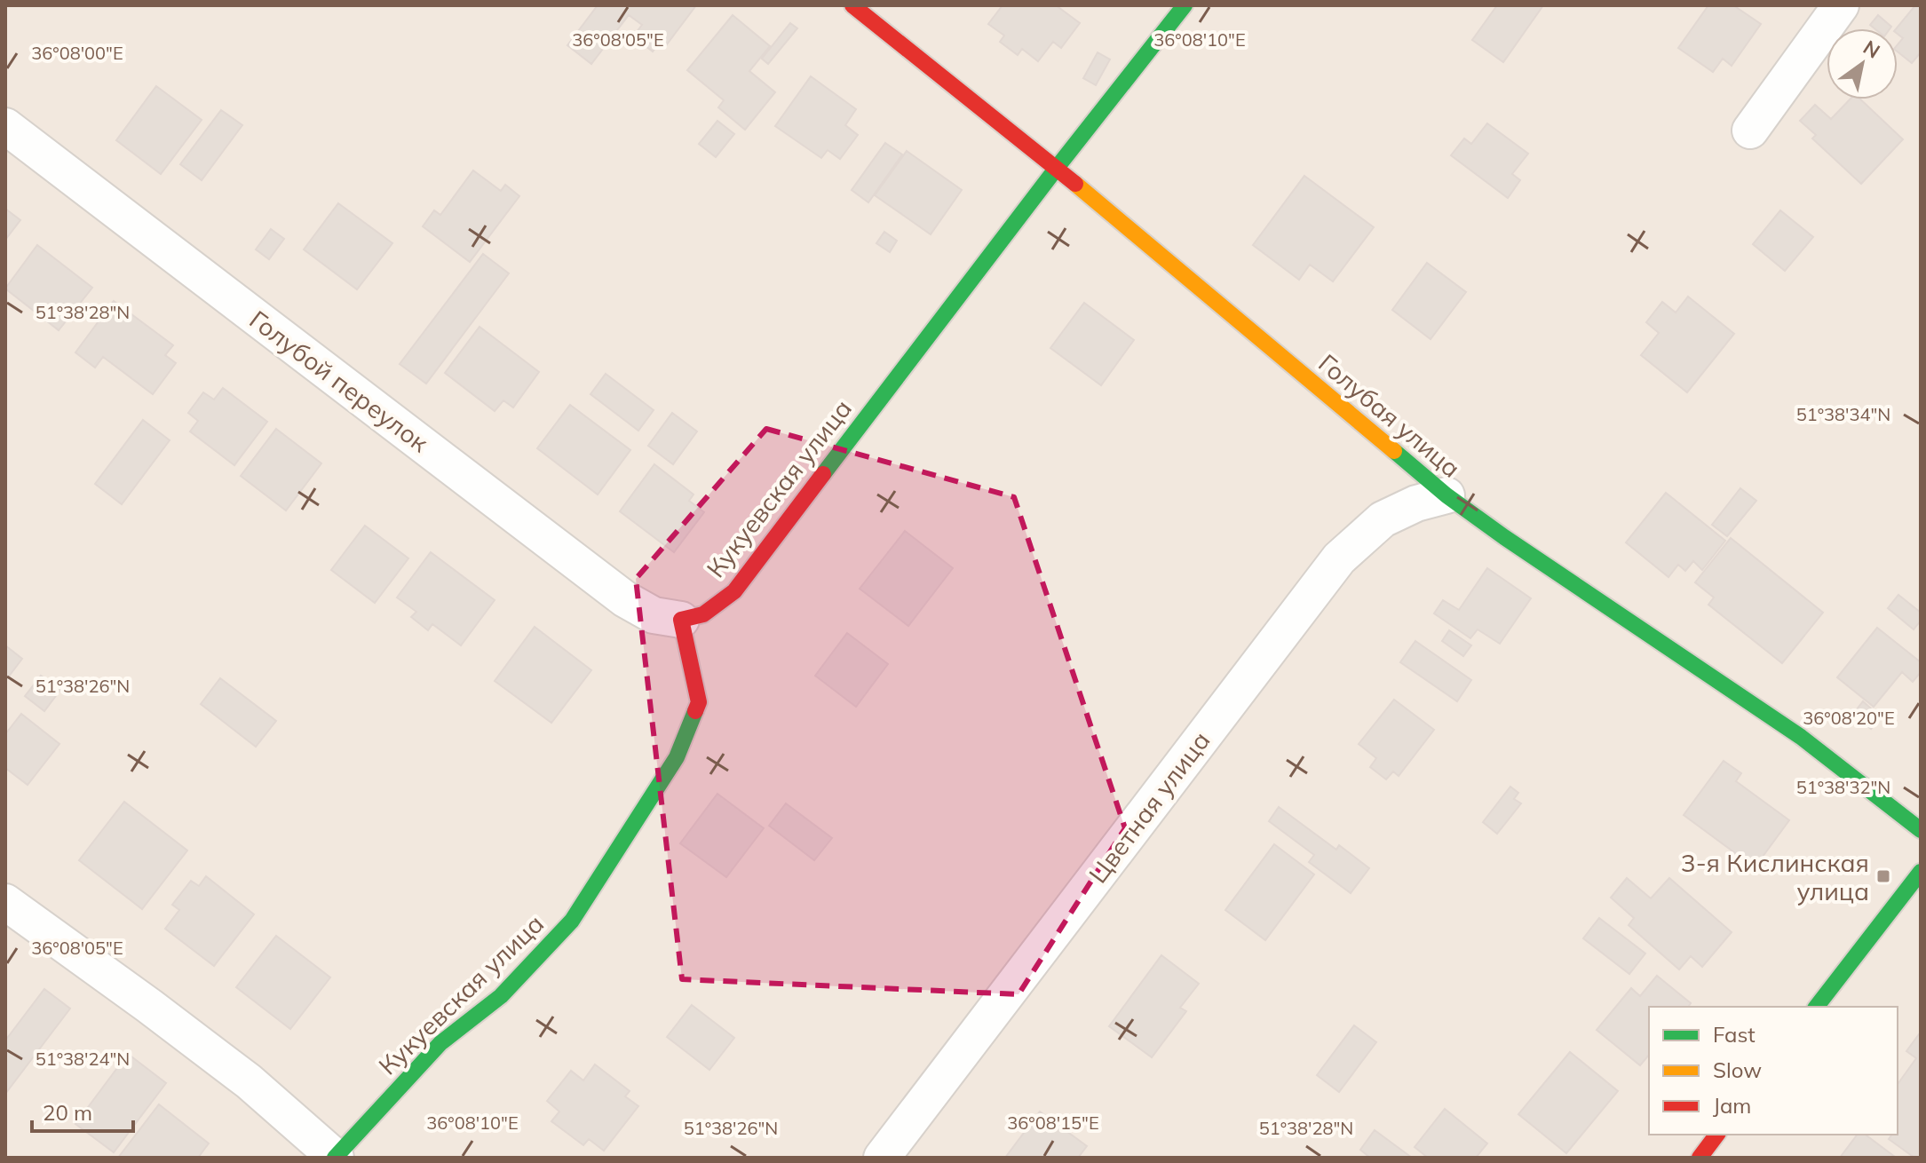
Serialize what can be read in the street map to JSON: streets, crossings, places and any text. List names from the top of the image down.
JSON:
{
  "streets": {
    "street": [
      "Голубой переулок",
      "Голубая улица",
      "Кукуевская улица",
      "Цветная улица"
    ]
  },
  "crossings": [
    ["Голубой переулок", "Кукуевская улица"],
    ["Голубая улица", "Кукуевская улица"],
    ["Голубая улица", "Цветная улица"]
  ],
  "places": {
    "transit": ["3-я Кислинская улица"]
  },
  "legend": ["Fast", "Slow", "Jam"],
  "scale_bar": "20 m",
  "north": "top right",
  "coordinates": [
    "36°08'05\"E",
    "36°08'10\"E",
    "36°08'00\"E",
    "51°38'28\"N",
    "51°38'34\"N",
    "51°38'26\"N",
    "36°08'20\"E",
    "51°38'32\"N",
    "51°38'24\"N",
    "36°08'15\"E"
  ]
}
